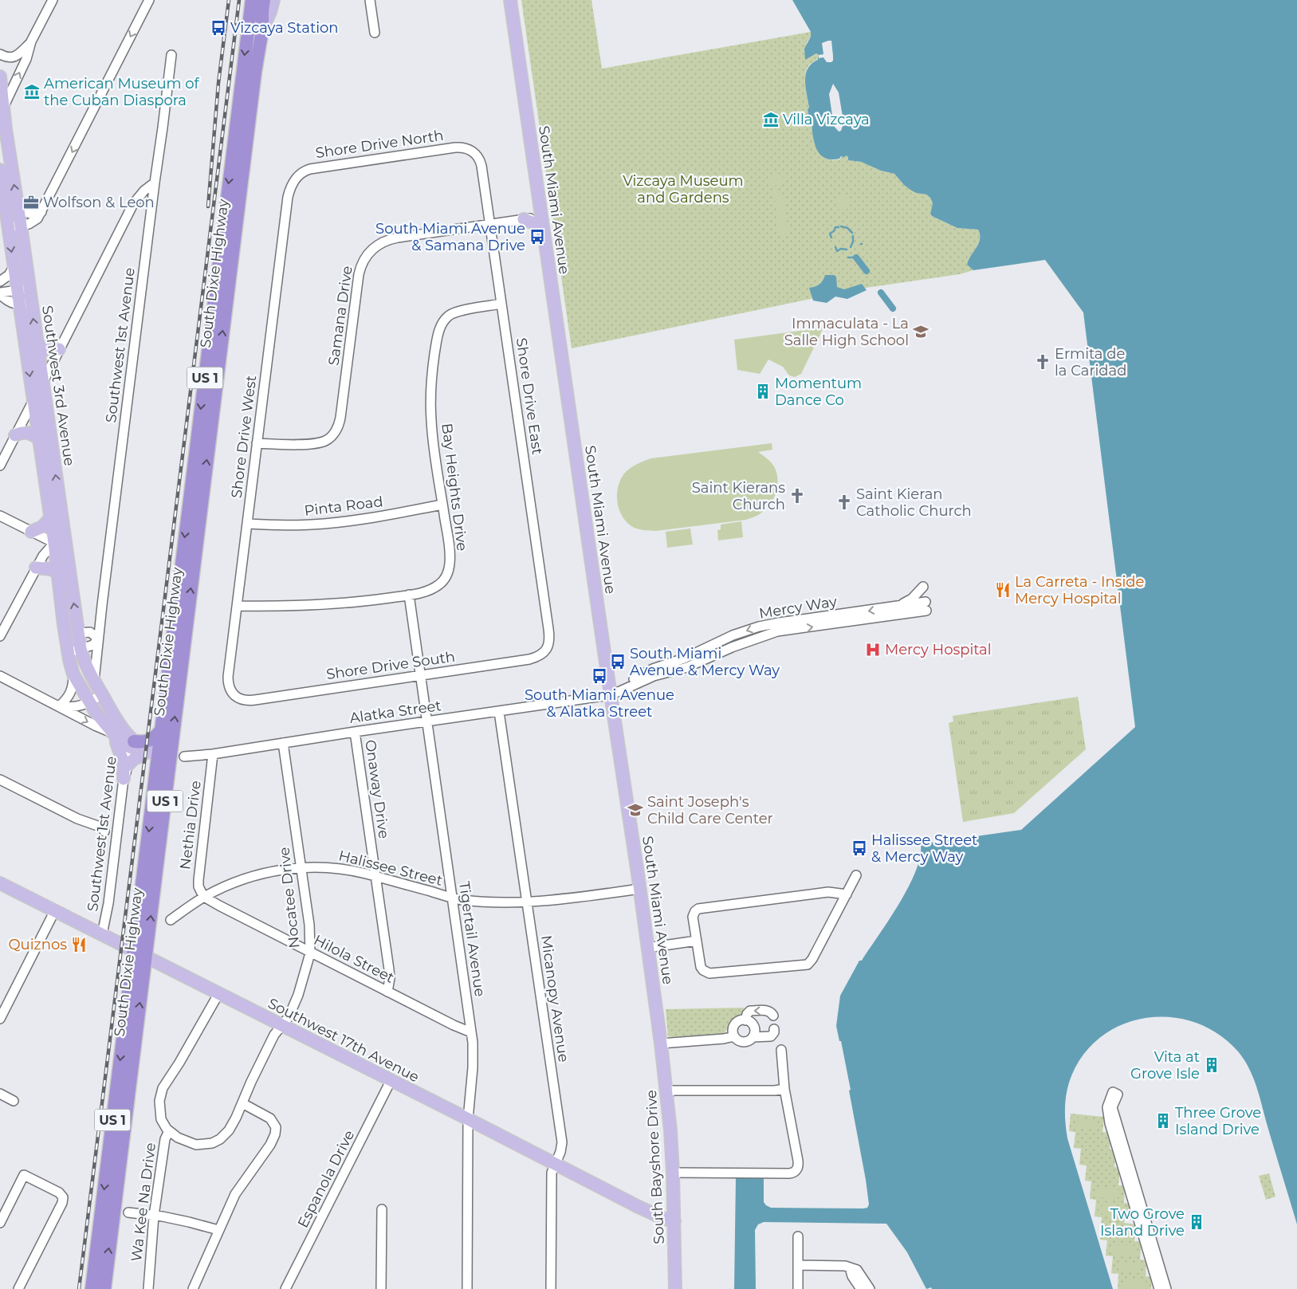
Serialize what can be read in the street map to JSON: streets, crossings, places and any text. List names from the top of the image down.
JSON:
{
  "streets": {
    "highway": ["South Dixie Highway", "US 1"],
    "main road": [
      "South Miami Avenue",
      "Southwest 3rd Avenue",
      "Southwest 17th Avenue",
      "South Bayshore Drive"
    ],
    "street": [
      "Shore Drive North",
      "Samana Drive",
      "Southwest 1st Avenue",
      "Shore Drive East",
      "Shore Drive West",
      "Bay Heights Drive",
      "Pinta Road",
      "Mercy Way",
      "Shore Drive South",
      "Alatka Street",
      "Onaway Drive",
      "Nethia Drive",
      "Halissee Street",
      "Nocatee Drive",
      "Tigertail Avenue",
      "Hilola Street",
      "Micanopy Avenue",
      "Espanola Drive",
      "Wa Kee Na Drive"
    ]
  },
  "crossings": [
    ["Shore Drive North", "Shore Drive East"],
    ["Shore Drive North", "Shore Drive West"],
    ["South Miami Avenue", "Mercy Way"],
    ["South Miami Avenue", "Alatka Street"],
    ["South Miami Avenue", "Halissee Street"],
    ["South Miami Avenue", "South Bayshore Drive"],
    ["South Dixie Highway", "Southwest 17th Avenue"],
    ["Samana Drive", "Shore Drive East"],
    ["Samana Drive", "Shore Drive West"],
    ["Southwest 1st Avenue", "Southwest 3rd Avenue"],
    ["Southwest 1st Avenue", "Southwest 17th Avenue"],
    ["Shore Drive East", "Bay Heights Drive"],
    ["Shore Drive East", "Shore Drive South"],
    ["Shore Drive West", "Bay Heights Drive"],
    ["Shore Drive West", "Pinta Road"],
    ["Shore Drive West", "Shore Drive South"],
    ["Bay Heights Drive", "Pinta Road"],
    ["Bay Heights Drive", "Tigertail Avenue"],
    ["Mercy Way", "Alatka Street"],
    ["Shore Drive South", "Tigertail Avenue"],
    ["Alatka Street", "Onaway Drive"],
    ["Alatka Street", "Nethia Drive"],
    ["Alatka Street", "Nocatee Drive"],
    ["Alatka Street", "Tigertail Avenue"],
    ["Alatka Street", "Micanopy Avenue"],
    ["Onaway Drive", "Halissee Street"],
    ["Onaway Drive", "Hilola Street"],
    ["Nethia Drive", "Halissee Street"],
    ["Nethia Drive", "Hilola Street"],
    ["Halissee Street", "Nocatee Drive"],
    ["Halissee Street", "Tigertail Avenue"],
    ["Halissee Street", "Hilola Street"],
    ["Halissee Street", "Micanopy Avenue"],
    ["Nocatee Drive", "Hilola Street"],
    ["Nocatee Drive", "Southwest 17th Avenue"],
    ["Nocatee Drive", "Wa Kee Na Drive"],
    ["Tigertail Avenue", "Hilola Street"],
    ["Tigertail Avenue", "Southwest 17th Avenue"],
    ["Micanopy Avenue", "Southwest 17th Avenue"],
    ["Southwest 17th Avenue", "South Bayshore Drive"],
    ["Southwest 17th Avenue", "Espanola Drive"],
    ["Southwest 17th Avenue", "Wa Kee Na Drive"]
  ],
  "parks": ["Vizcaya Museum and Gardens"],
  "places": {
    "bus stop": [
      "Vizcaya Station",
      "South Miami Avenue & Samana Drive",
      "South Miami Avenue & Mercy Way",
      "South Miami Avenue & Alatka Street",
      "Halissee Street & Mercy Way"
    ],
    "museum": ["American Museum of the Cuban Diaspora", "Villa Vizcaya"],
    "office": ["Wolfson & Leon"],
    "school or university": ["Immaculata - La Salle High School", "Saint Joseph's Child Care Center"],
    "church": ["Ermita de la Caridad", "Saint Kierans Church", "Saint Kieran Catholic Church"],
    "building": [
      "Momentum Dance Co",
      "Vita at Grove Isle",
      "Three Grove Island Drive",
      "Two Grove Island Drive"
    ],
    "restaurant": ["La Carreta - Inside Mercy Hospital", "Quiznos"],
    "hospital": ["Mercy Hospital"]
  }
}
